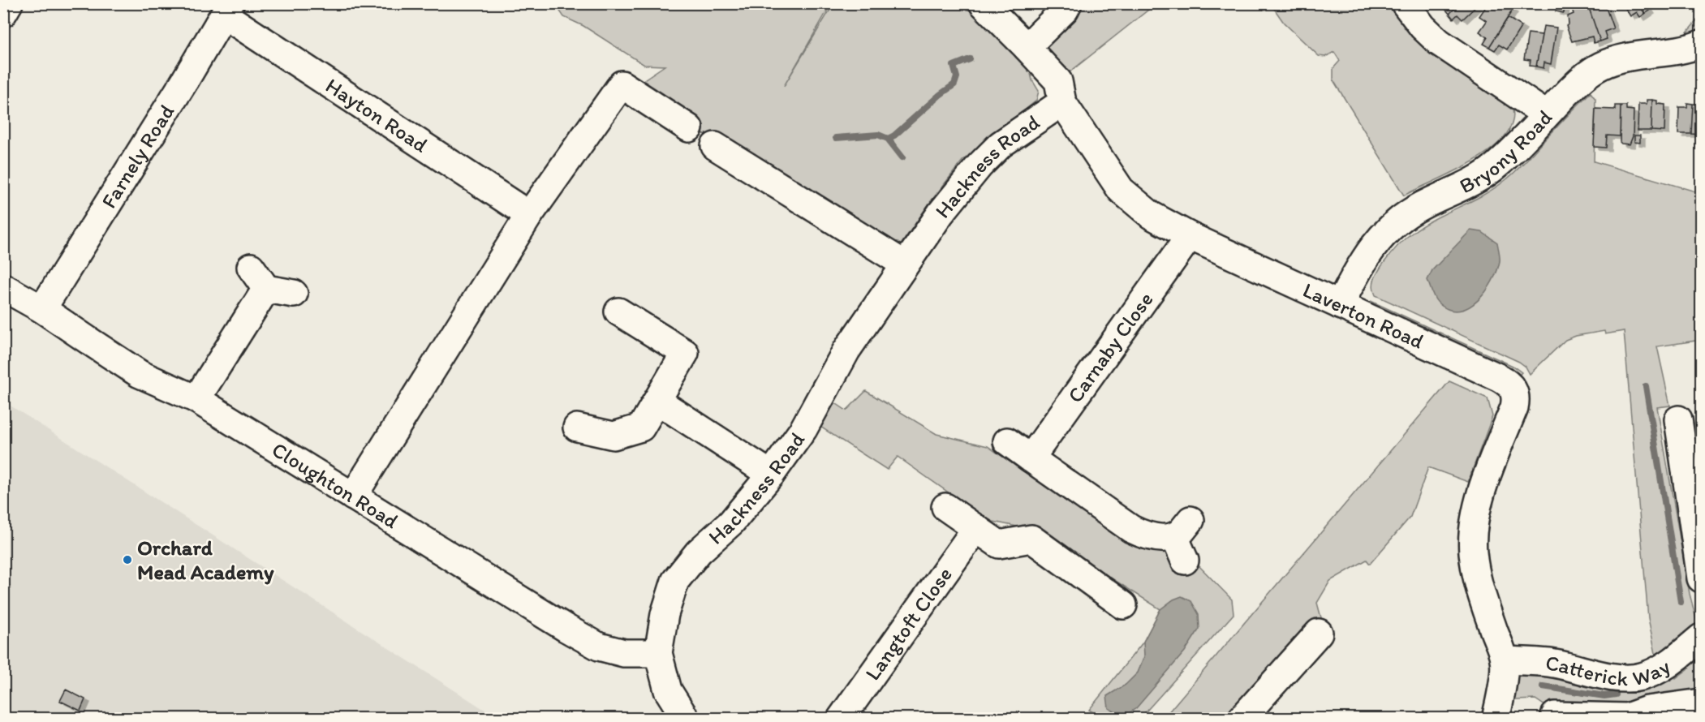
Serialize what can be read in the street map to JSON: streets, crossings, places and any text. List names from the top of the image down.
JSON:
{
  "streets": {
    "street": [
      "Hayton Road",
      "Bryony Road",
      "Farnely Road",
      "Hackness Road",
      "Laverton Road",
      "Carnaby Close",
      "Cloughton Road",
      "Langtoft Close",
      "Catterick Way"
    ]
  },
  "crossings": [
    ["Hayton Road", "Farnely Road"],
    ["Bryony Road", "Laverton Road"],
    ["Farnely Road", "Cloughton Road"],
    ["Hackness Road", "Laverton Road"],
    ["Hackness Road", "Cloughton Road"],
    ["Laverton Road", "Carnaby Close"],
    ["Laverton Road", "Catterick Way"]
  ],
  "places": ["Orchard Mead Academy"]
}
